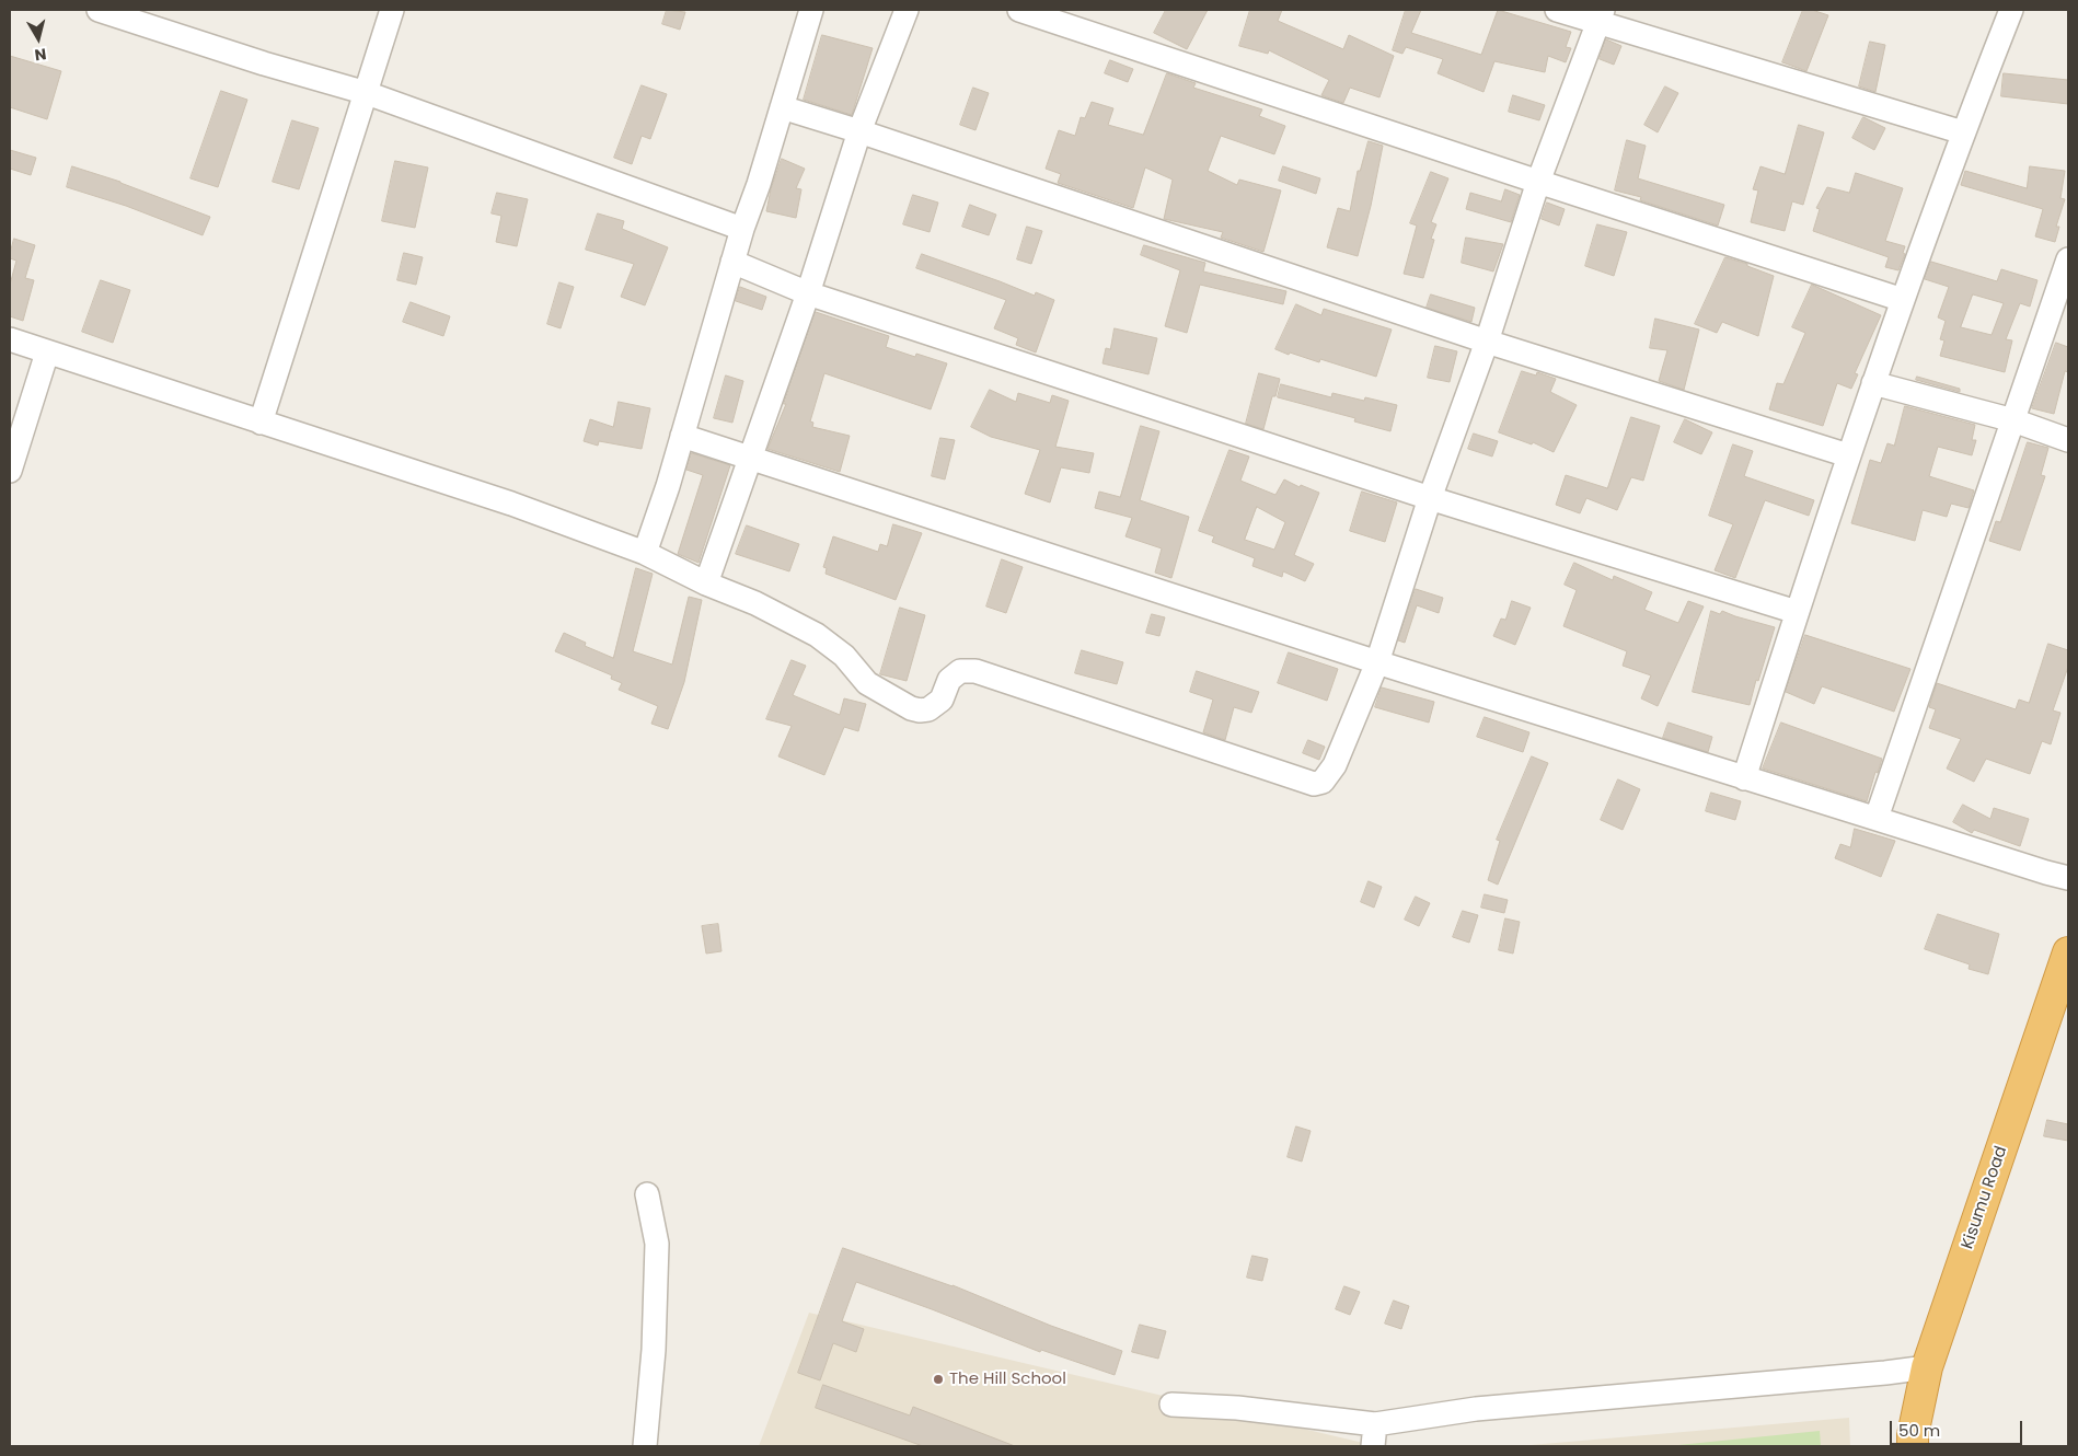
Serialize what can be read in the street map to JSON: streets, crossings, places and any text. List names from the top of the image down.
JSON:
{
  "streets": {
    "highway": ["Kisumu Road"]
  },
  "places": ["The Hill School"],
  "scale_bar": "50 m",
  "north": "bottom"
}
